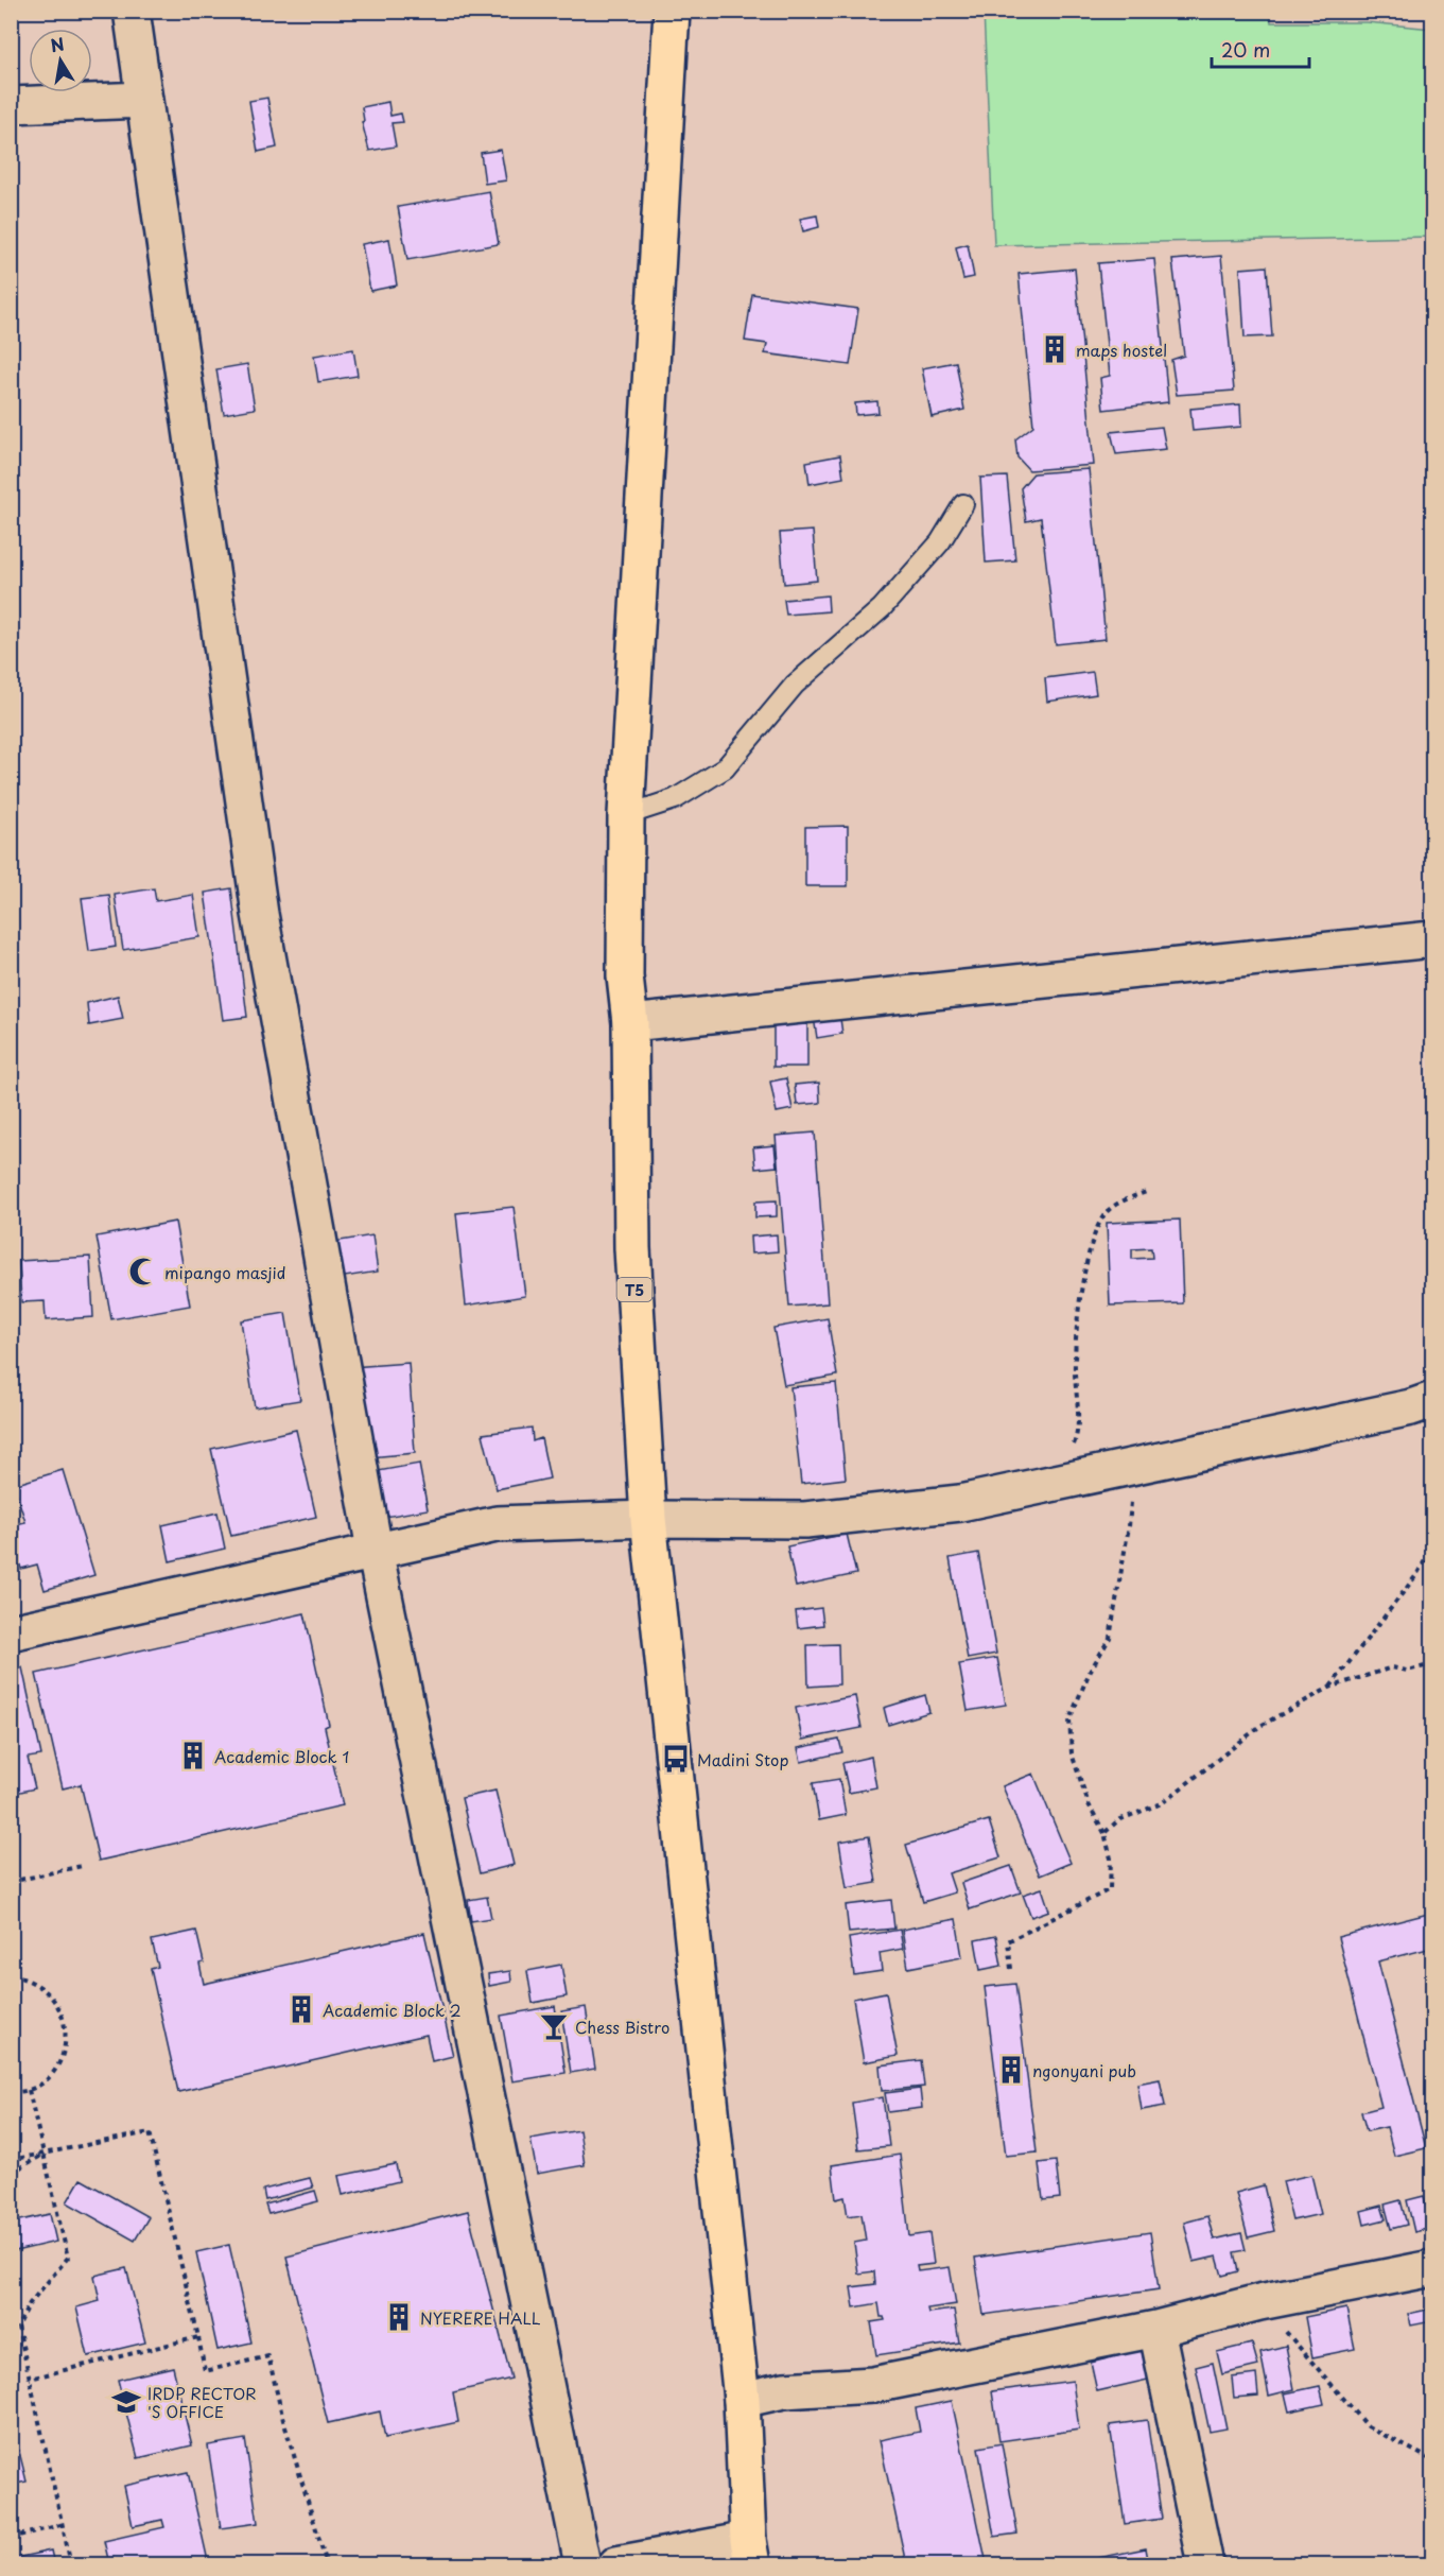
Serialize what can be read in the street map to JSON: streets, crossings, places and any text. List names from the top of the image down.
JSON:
{
  "streets": {
    "highway": ["T5"]
  },
  "places": {
    "building": [
      "maps hostel",
      "Academic Block 1",
      "Academic Block 2",
      "ngonyani pub",
      "NYERERE HALL"
    ],
    "mosque": ["mipango masjid"],
    "bus stop": ["Madini Stop"],
    "bar": ["Chess Bistro"],
    "school or university": ["IRDP RECTOR 'S OFFICE"]
  },
  "scale_bar": "20 m",
  "north": "top"
}
